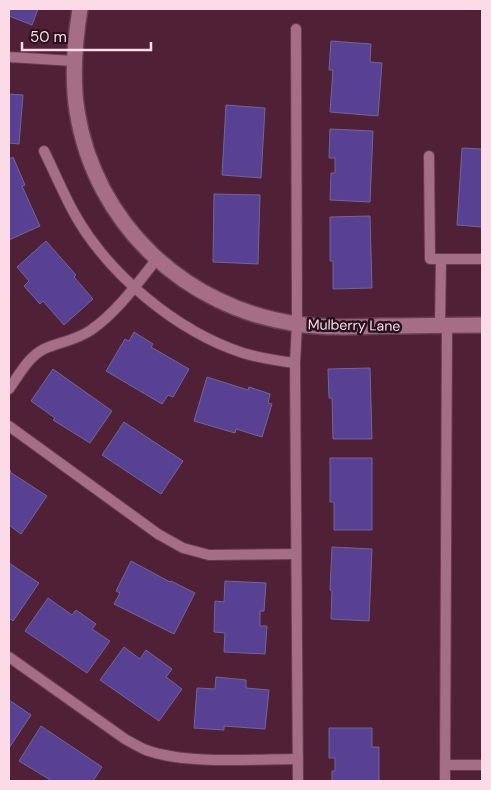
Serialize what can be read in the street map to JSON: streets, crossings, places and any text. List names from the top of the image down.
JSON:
{
  "streets": {
    "street": ["Mulberry Lane"]
  },
  "scale_bar": "50 m"
}
